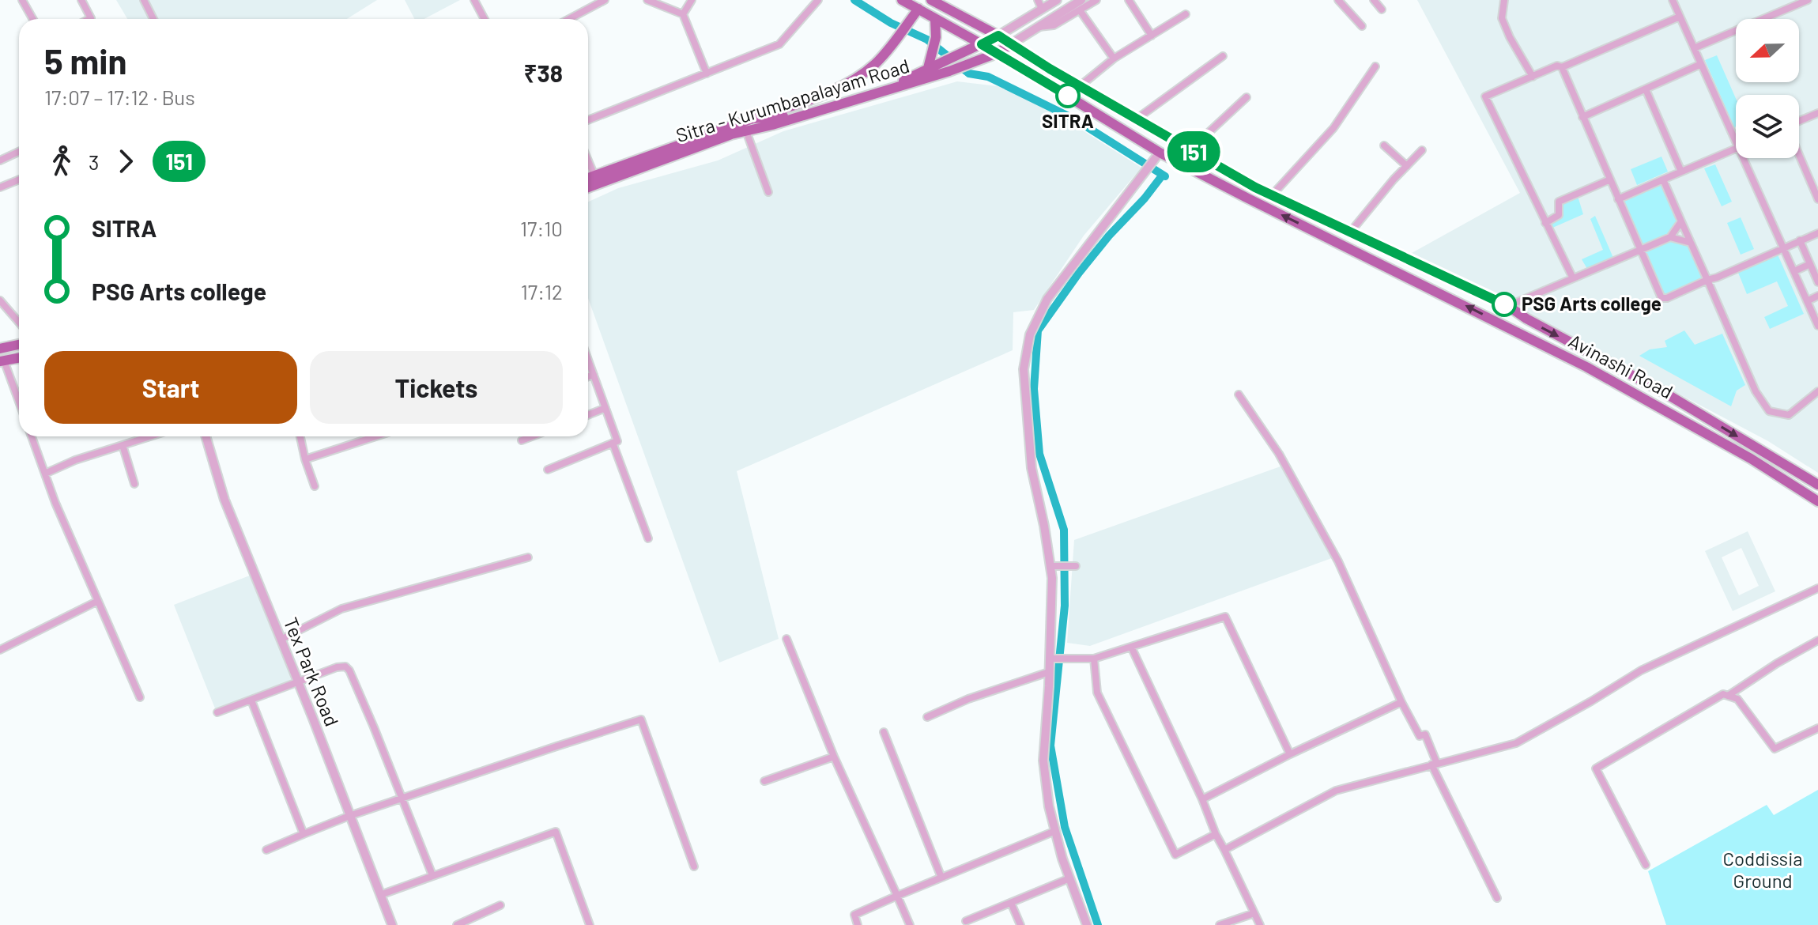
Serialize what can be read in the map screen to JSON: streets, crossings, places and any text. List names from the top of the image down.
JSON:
{
  "streets": {
    "main road": ["Sitra - Kurumbapalayam Road", "Avinashi Road"],
    "street": ["Tex Park Road"]
  },
  "crossings": [
    ["Sitra - Kurumbapalayam Road", "Avinashi Road"]
  ],
  "parks": ["Coddissia Ground"],
  "places": ["SITRA", "PSG Arts college"],
  "lines": ["bus line 151"],
  "north": "left",
  "page": {
    "on_map": "151",
    "heading": ["5 min", "17:07 – 17:12 · Bus", "₹38"],
    "legs": ["3", "151"],
    "list": [
      {
        "name": "SITRA",
        "value": "17:10"
      },
      {
        "name": "PSG Arts college",
        "value": "17:12"
      }
    ],
    "buttons": ["Start", "Tickets"]
  }
}
